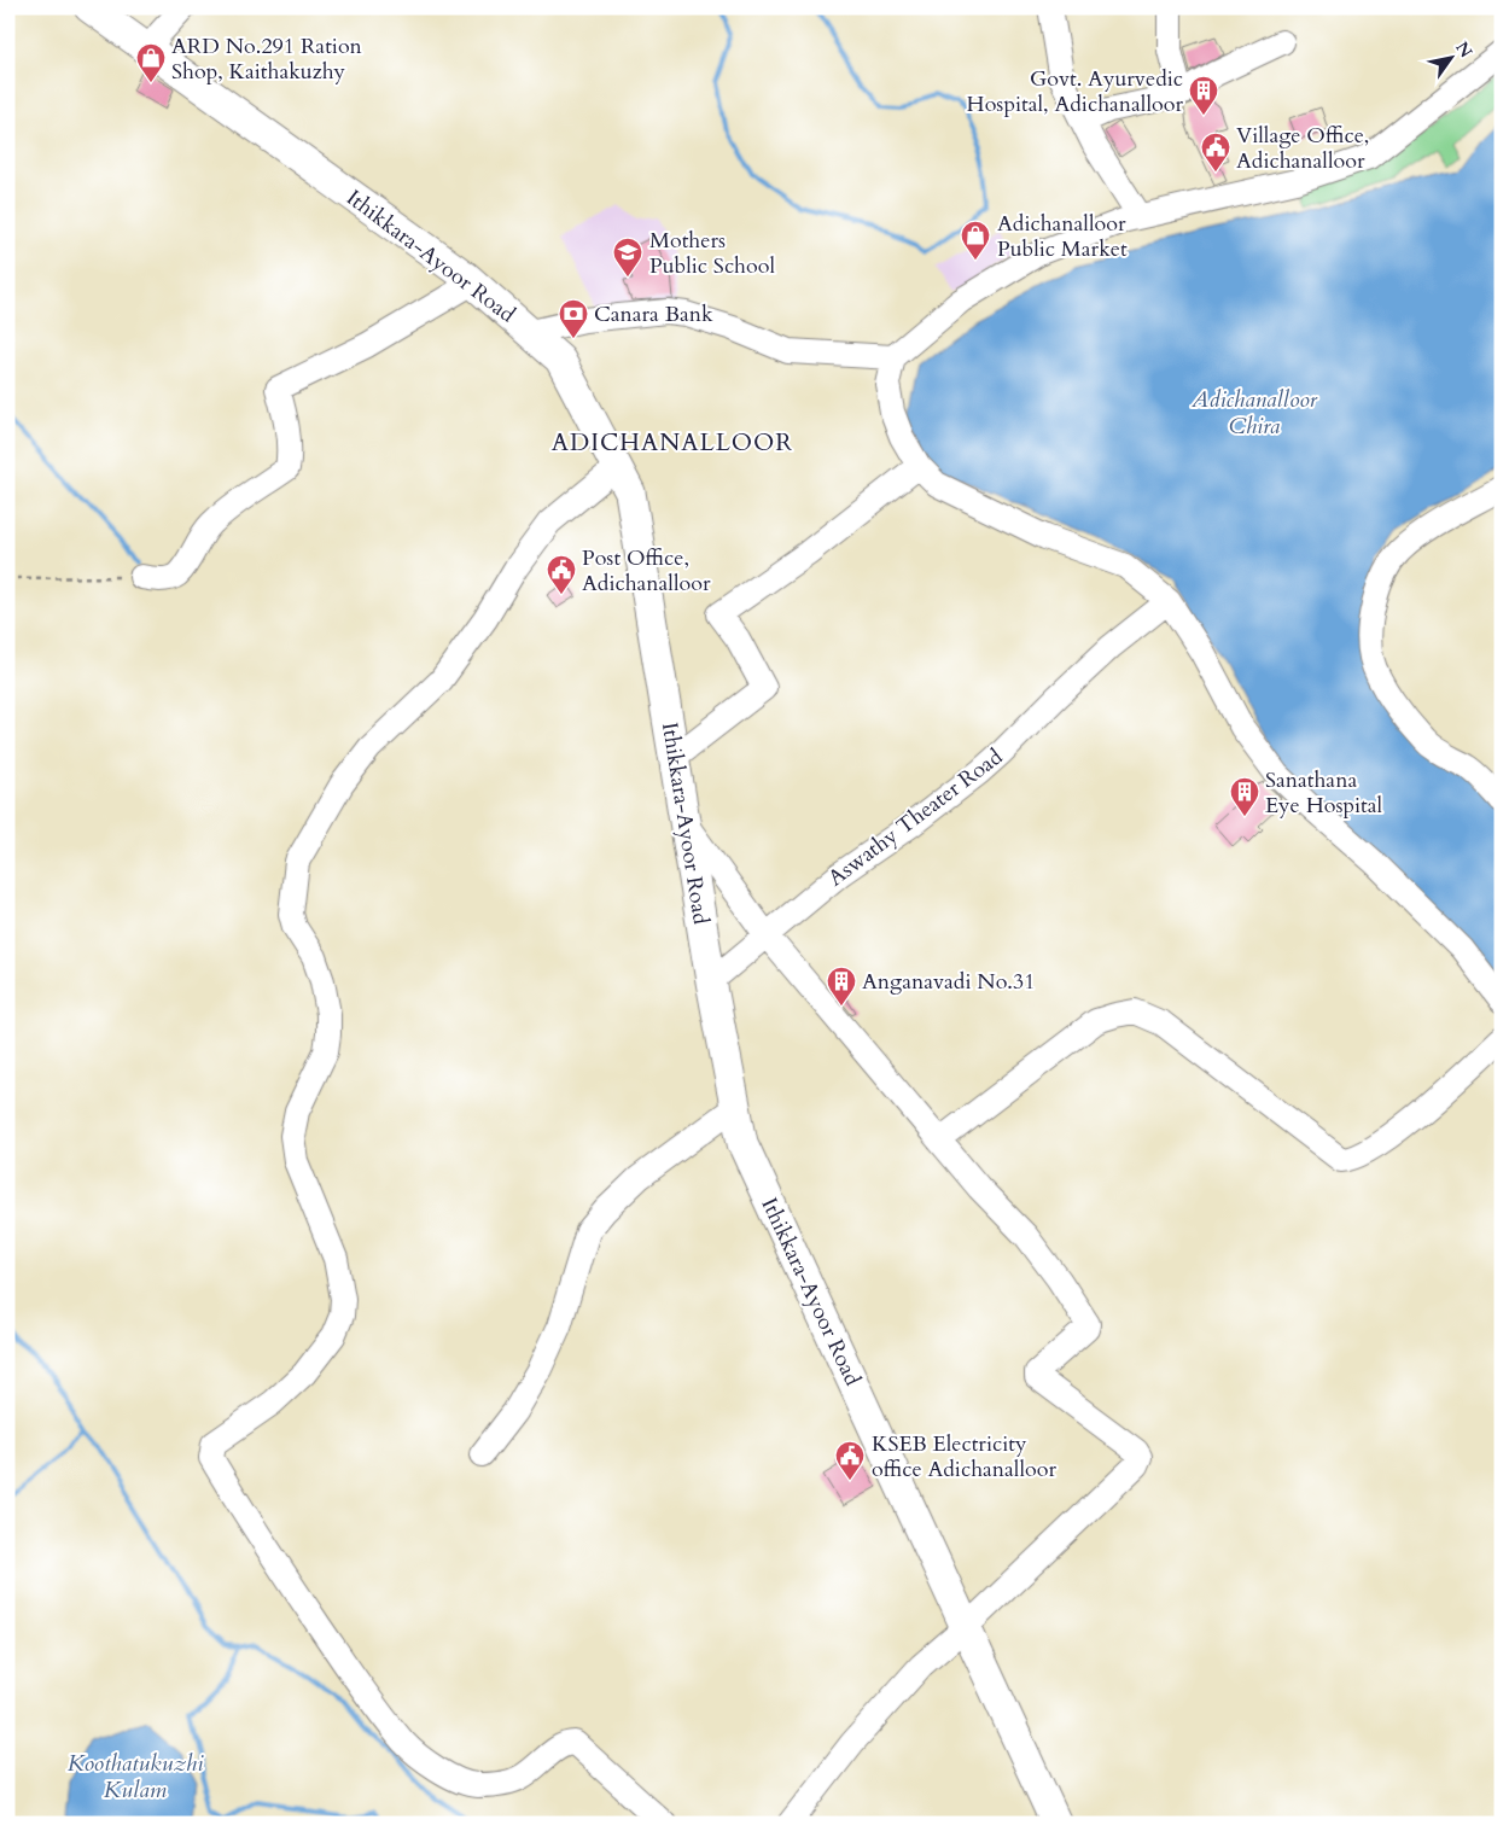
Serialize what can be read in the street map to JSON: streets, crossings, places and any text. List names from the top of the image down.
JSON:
{
  "streets": {
    "main road": ["Ithikkara-Ayoor Road"],
    "street": ["Aswathy Theater Road"]
  },
  "crossings": [
    ["Ithikkara-Ayoor Road", "Aswathy Theater Road"]
  ],
  "districts": ["ADICHANALLOOR"],
  "water": ["Adichanalloor Chira", "Koothatukuzhi Kulam"],
  "places": {
    "shop": ["ARD No.291 Ration Shop, Kaithakuzhy", "Adichanalloor Public Market"],
    "building": ["Govt. Ayurvedic Hospital, Adichanalloor", "Sanathana Eye Hospital", "Anganavadi No.31"],
    "public building": ["Village Office, Adichanalloor", "Post Office, Adichanalloor", "KSEB Electricity office Adichanalloor"],
    "school or university": ["Mothers Public School"],
    "bank": ["Canara Bank"]
  },
  "north": "top right"
}
